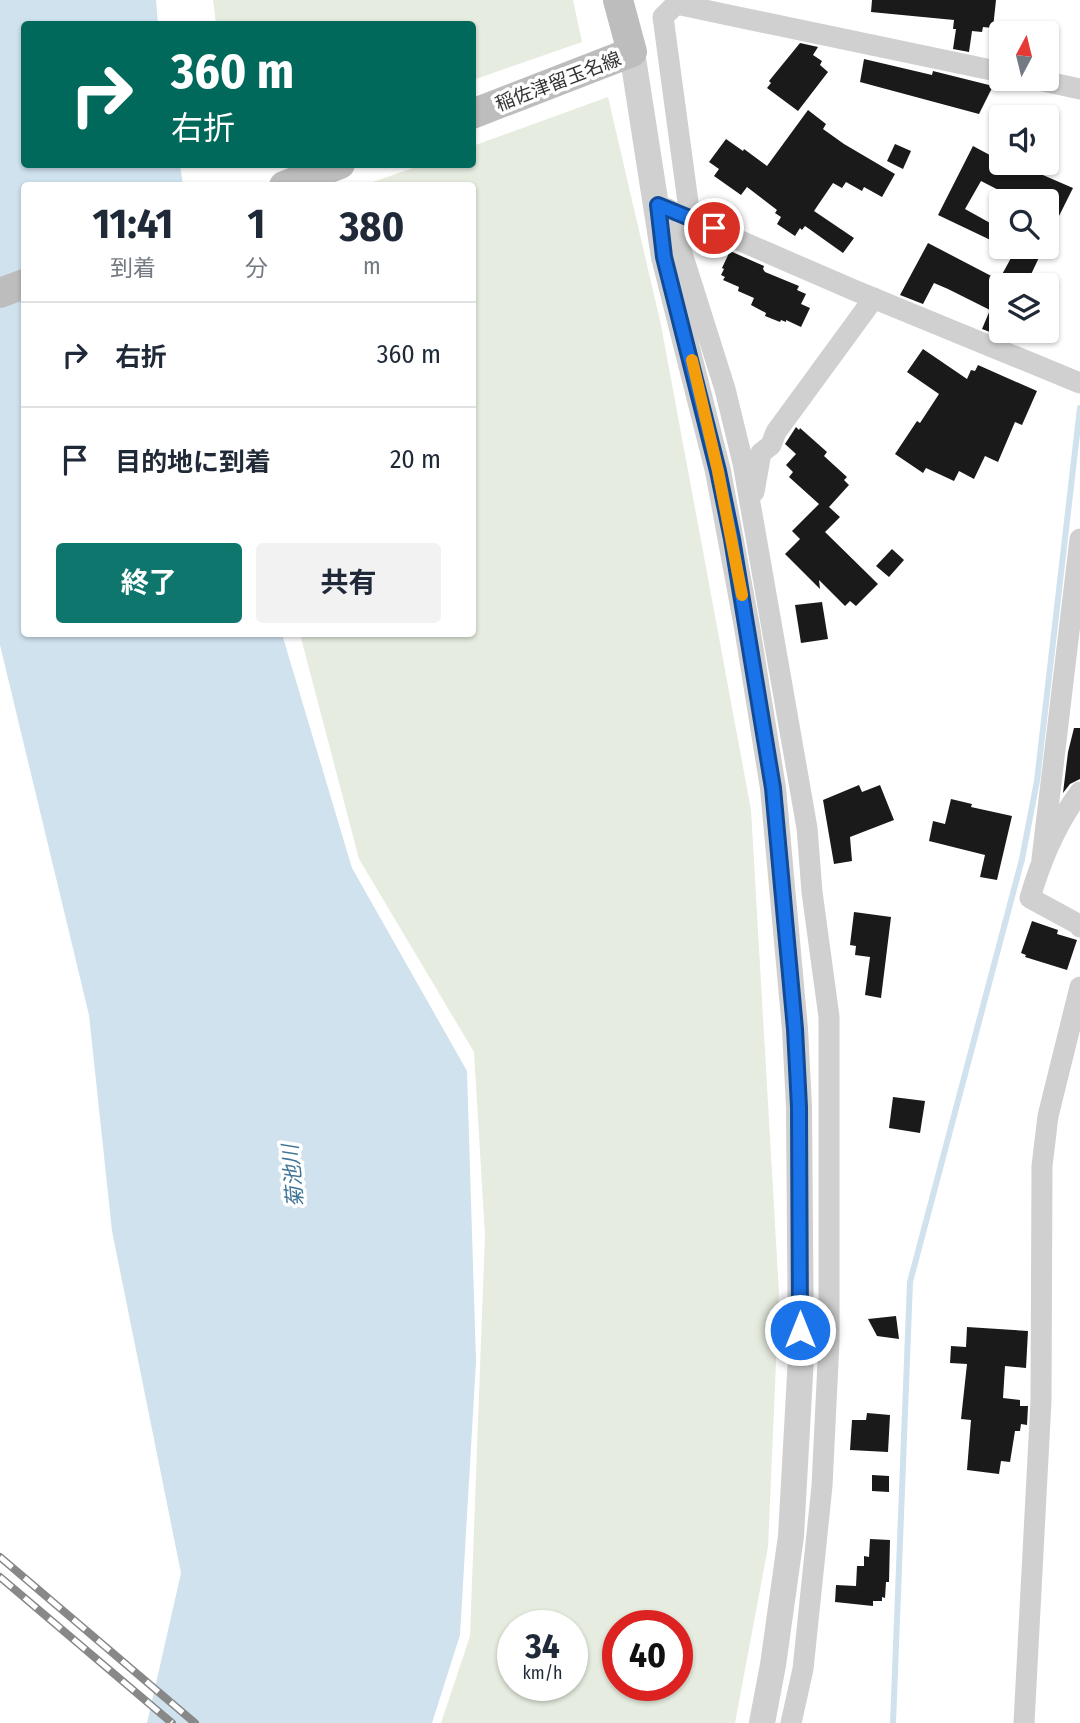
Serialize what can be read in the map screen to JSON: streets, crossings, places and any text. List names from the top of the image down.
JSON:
{
  "streets": {
    "main road": ["稲佐津留玉名線"]
  },
  "water": ["菊池川"],
  "north": "top",
  "page": {
    "turn": ["360 m", "右折"],
    "eta": [
      "11:41",
      "到着",
      "1",
      "分",
      "380",
      "m"
    ],
    "list": [
      {
        "name": "右折",
        "value": "360 m"
      },
      {
        "name": "目的地に到着",
        "value": "20 m"
      }
    ],
    "buttons": ["終了", "共有"],
    "speed": "34 km/h",
    "limit": "40"
  }
}
